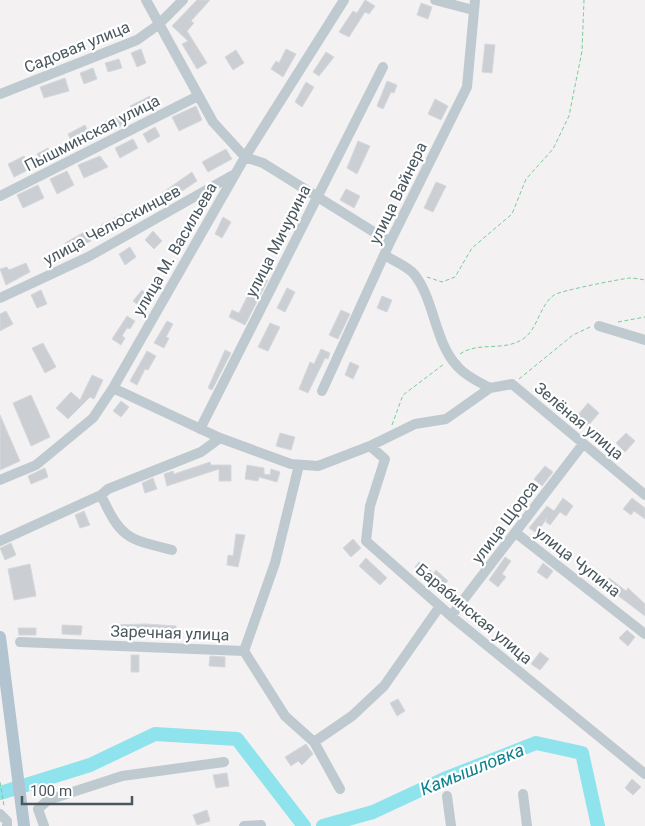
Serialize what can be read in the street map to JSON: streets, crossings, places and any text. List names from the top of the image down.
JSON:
{
  "streets": {
    "street": [
      "Садовая улица",
      "Пышминская улица",
      "улица Вайнера",
      "улица Челюскинцев",
      "улица Мичурина",
      "улица М. Васильева",
      "Зелёная улица",
      "улица Щорса",
      "улица Чупина",
      "Барабинская улица",
      "Заречная улица"
    ]
  },
  "crossings": [
    ["улица Челюскинцев", "улица М. Васильева"],
    ["Зелёная улица", "улица Щорса"],
    ["улица Щорса", "улица Чупина"],
    ["улица Щорса", "Барабинская улица"]
  ],
  "water": ["Камышловка"],
  "scale_bar": "100 m"
}
